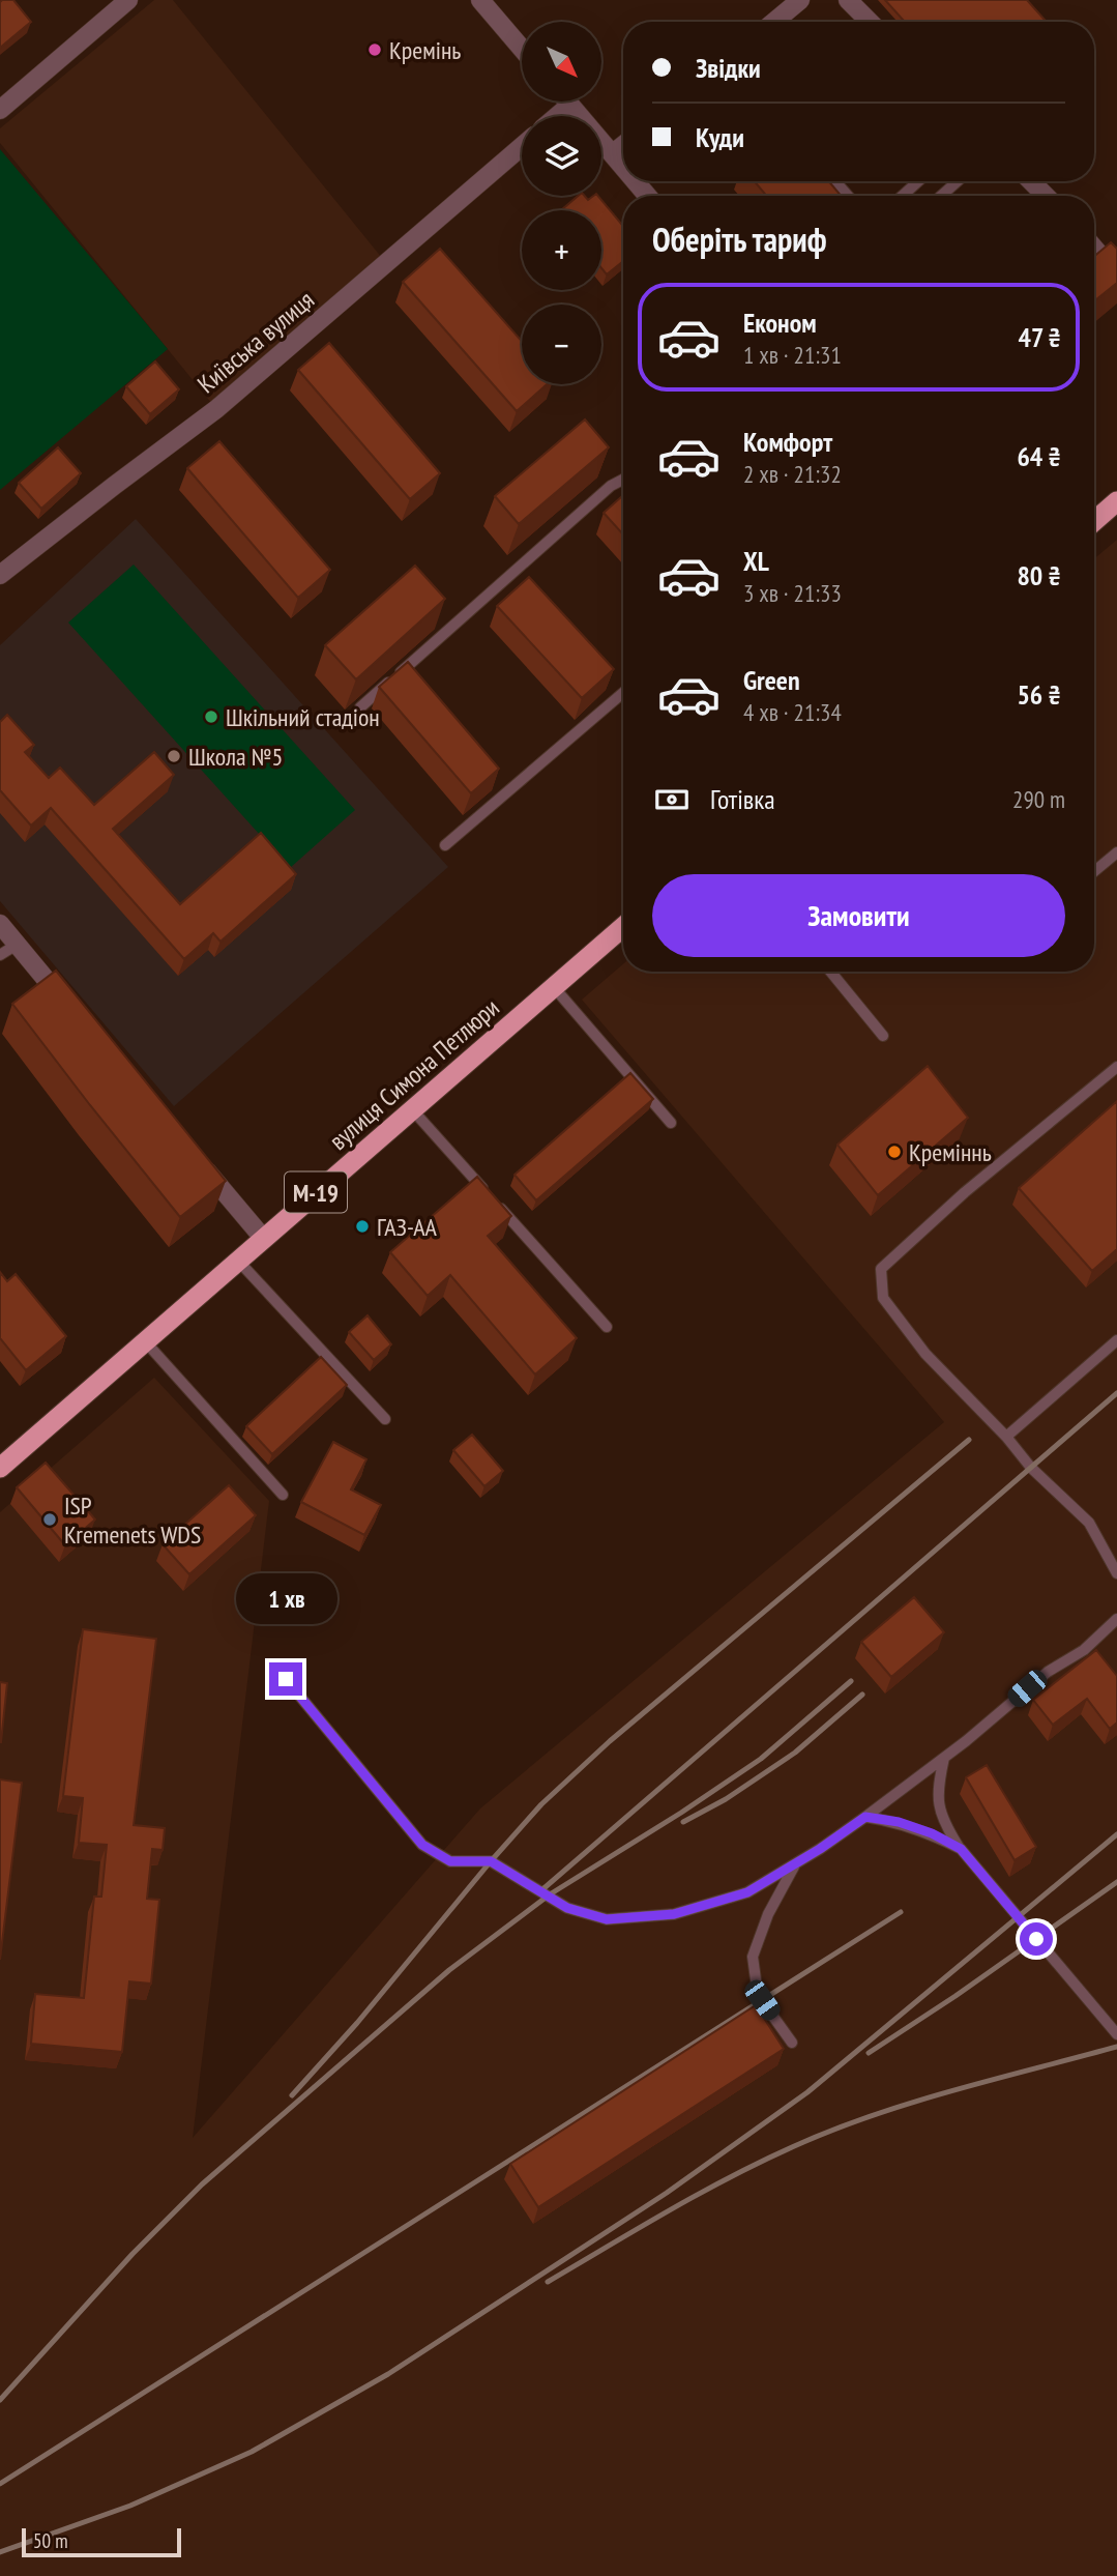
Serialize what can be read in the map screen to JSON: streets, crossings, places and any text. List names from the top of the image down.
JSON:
{
  "streets": {
    "highway": ["вулиця Симона Петлюри", "М-19"],
    "street": ["Київська вулиця"]
  },
  "places": [
    "Кремінь",
    "Шкільний стадіон",
    "Школа №5",
    "Креміннь",
    "ГАЗ-АА",
    "ISP Kremenets WDS"
  ],
  "scale_bar": "50 m",
  "north": "bottom right",
  "page": {
    "map_buttons": ["+", "−"],
    "banner": ["Звідки", "Куди"],
    "heading": "Оберіть тариф",
    "list": [
      {
        "name": "Економ",
        "note": "1 хв · 21:31",
        "value": "47 ₴"
      },
      {
        "name": "Комфорт",
        "note": "2 хв · 21:32",
        "value": "64 ₴"
      },
      {
        "name": "XL",
        "note": "3 хв · 21:33",
        "value": "80 ₴"
      },
      {
        "name": "Green",
        "note": "4 хв · 21:34",
        "value": "56 ₴"
      }
    ],
    "pay": ["Готівка", "290 m"],
    "buttons": "Замовити",
    "bubble": "1 хв",
    "scale": "50 m"
  }
}
